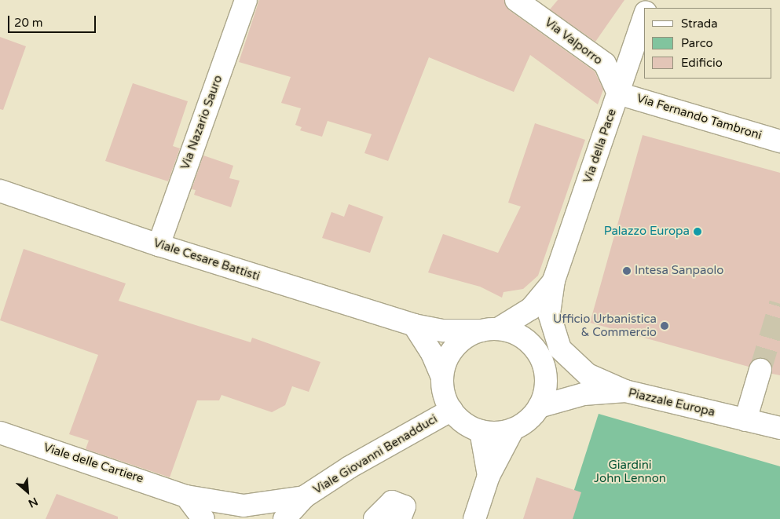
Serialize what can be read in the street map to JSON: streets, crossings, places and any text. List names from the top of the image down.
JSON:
{
  "streets": {
    "street": [
      "Via Valporro",
      "Via Fernando Tambroni",
      "Via Nazario Sauro",
      "Via della Pace",
      "Viale Cesare Battisti",
      "Piazzale Europa",
      "Viale Giovanni Benadduci",
      "Viale delle Cartiere"
    ]
  },
  "crossings": [
    ["Via Valporro", "Via Fernando Tambroni"],
    ["Via Valporro", "Via della Pace"],
    ["Via Fernando Tambroni", "Via della Pace"],
    ["Via Nazario Sauro", "Viale Cesare Battisti"],
    ["Via della Pace", "Viale Cesare Battisti"],
    ["Via della Pace", "Piazzale Europa"],
    ["Via della Pace", "Viale Giovanni Benadduci"],
    ["Viale Cesare Battisti", "Piazzale Europa"],
    ["Viale Cesare Battisti", "Viale Giovanni Benadduci"],
    ["Piazzale Europa", "Viale Giovanni Benadduci"],
    ["Viale Giovanni Benadduci", "Viale delle Cartiere"]
  ],
  "parks": ["Giardini John Lennon"],
  "places": ["Palazzo Europa", "Intesa Sanpaolo", "Ufficio Urbanistica & Commercio"],
  "legend": ["Strada", "Parco", "Edificio"],
  "scale_bar": "20 m",
  "north": "bottom right"
}
